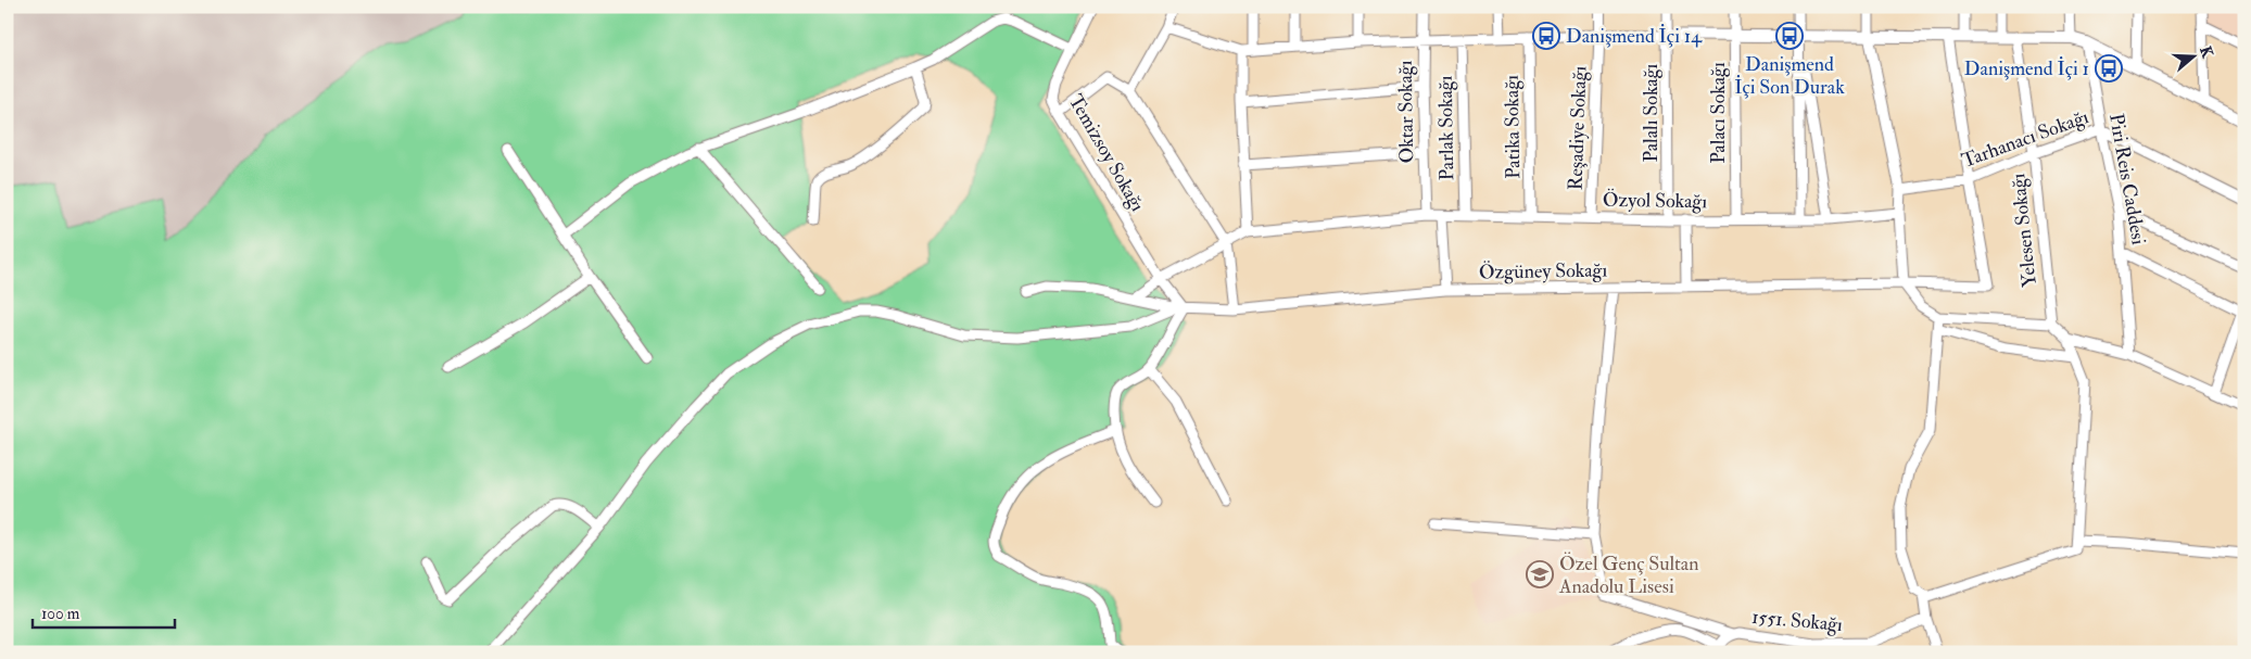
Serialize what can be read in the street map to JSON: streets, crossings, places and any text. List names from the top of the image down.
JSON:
{
  "streets": {
    "street": [
      "Oktar Sokağı",
      "Palalı Sokağı",
      "Palacı Sokağı",
      "Patika Sokağı",
      "Parlak Sokağı",
      "Reşadiye Sokağı",
      "Tarhanacı Sokağı",
      "Temizsoy Sokağı",
      "Piri Reis Caddesi",
      "Özyol Sokağı",
      "Yelesen Sokağı",
      "Özgüney Sokağı",
      "1551. Sokağı"
    ]
  },
  "crossings": [
    ["Oktar Sokağı", "Özyol Sokağı"],
    ["Palalı Sokağı", "Özyol Sokağı"],
    ["Palacı Sokağı", "Özyol Sokağı"],
    ["Patika Sokağı", "Özyol Sokağı"],
    ["Parlak Sokağı", "Özyol Sokağı"],
    ["Reşadiye Sokağı", "Özyol Sokağı"],
    ["Tarhanacı Sokağı", "Piri Reis Caddesi"],
    ["Tarhanacı Sokağı", "Yelesen Sokağı"],
    ["Tarhanacı Sokağı", "Özgüney Sokağı"],
    ["Temizsoy Sokağı", "Özgüney Sokağı"]
  ],
  "places": {
    "bus stop": ["Danişmend İçi 14", "Danişmend İçi Son Durak", "Danişmend İçi 1"],
    "school or university": ["Özel Genç Sultan Anadolu Lisesi"]
  },
  "scale_bar": "100 m",
  "north": "right"
}
